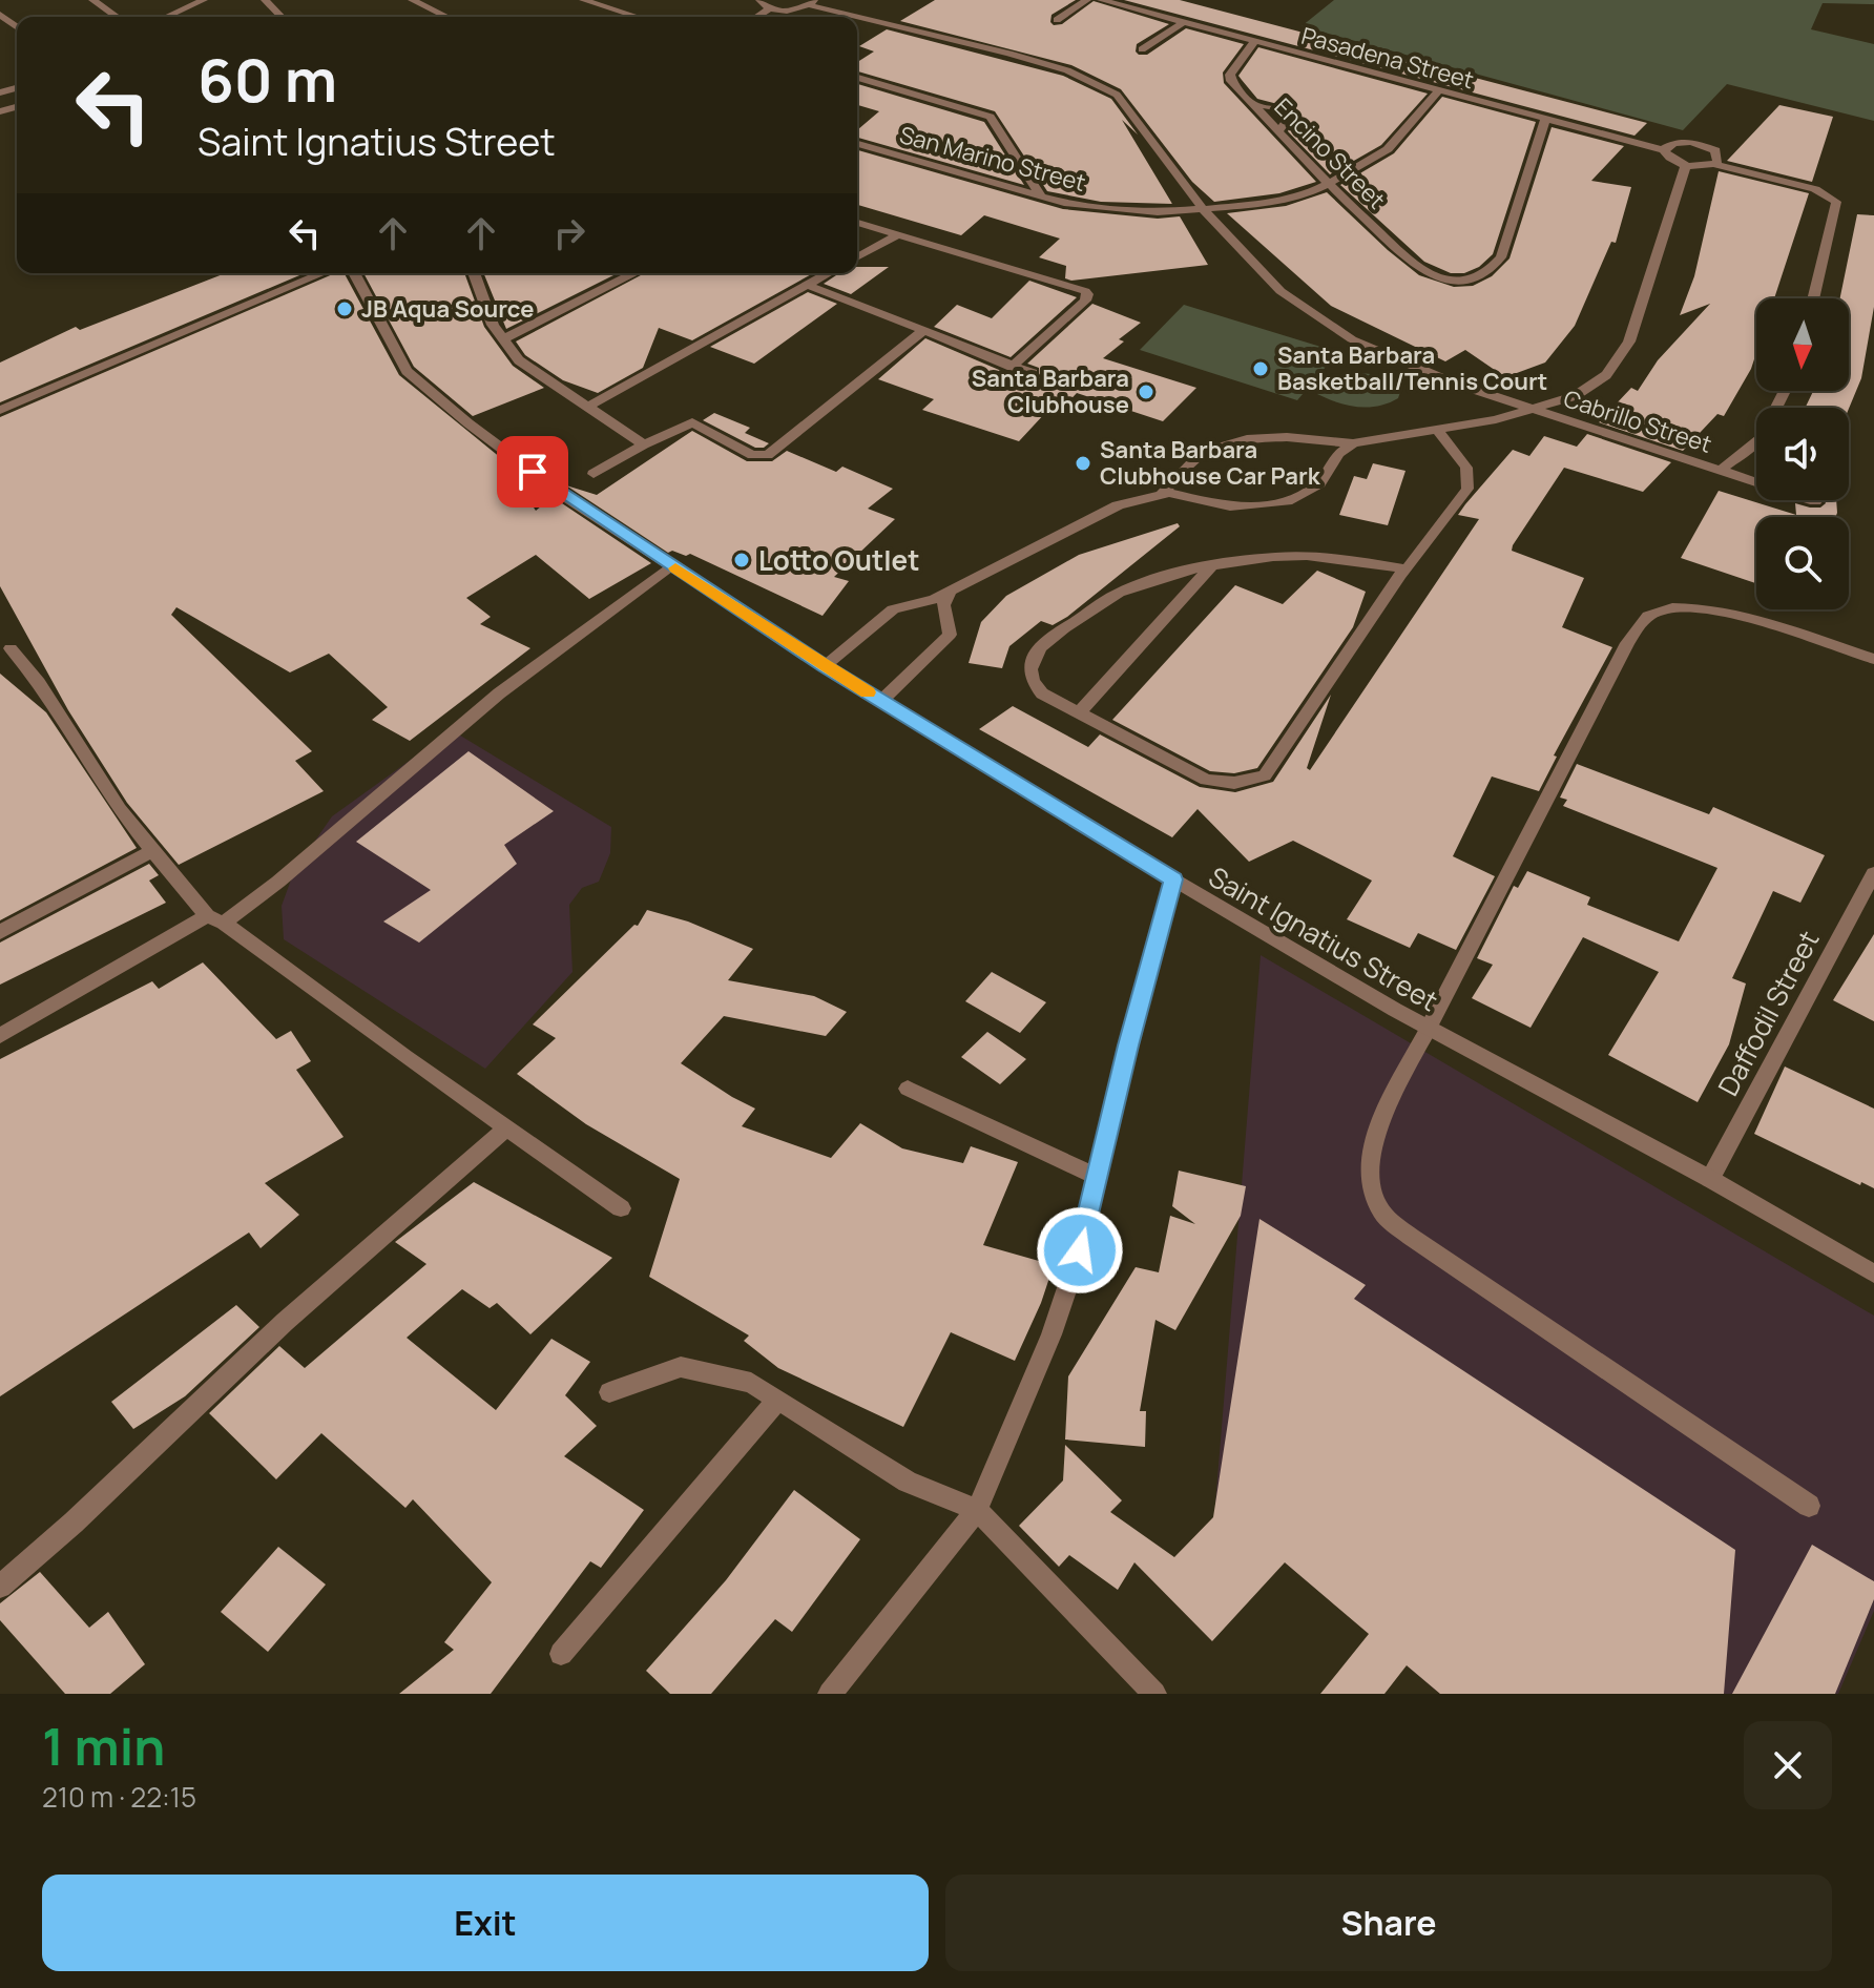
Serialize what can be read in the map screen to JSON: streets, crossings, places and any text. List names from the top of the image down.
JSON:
{
  "streets": {
    "street": [
      "Pasadena Street",
      "Encino Street",
      "San Marino Street",
      "Cabrillo Street",
      "Saint Ignatius Street",
      "Daffodil Street"
    ]
  },
  "crossings": [
    ["Pasadena Street", "Encino Street"],
    ["Pasadena Street", "San Marino Street"],
    ["Encino Street", "San Marino Street"],
    ["San Marino Street", "Cabrillo Street"],
    ["Saint Ignatius Street", "Daffodil Street"]
  ],
  "places": [
    "JB Aqua Source",
    "Santa Barbara Basketball/Tennis Court",
    "Santa Barbara Clubhouse",
    "Santa Barbara Clubhouse Car Park",
    "Lotto Outlet"
  ],
  "north": "bottom",
  "page": {
    "turn": ["60 m", "Saint Ignatius Street"],
    "heading": ["1 min", "210 m · 22:15"],
    "buttons": ["Exit", "Share"]
  }
}
